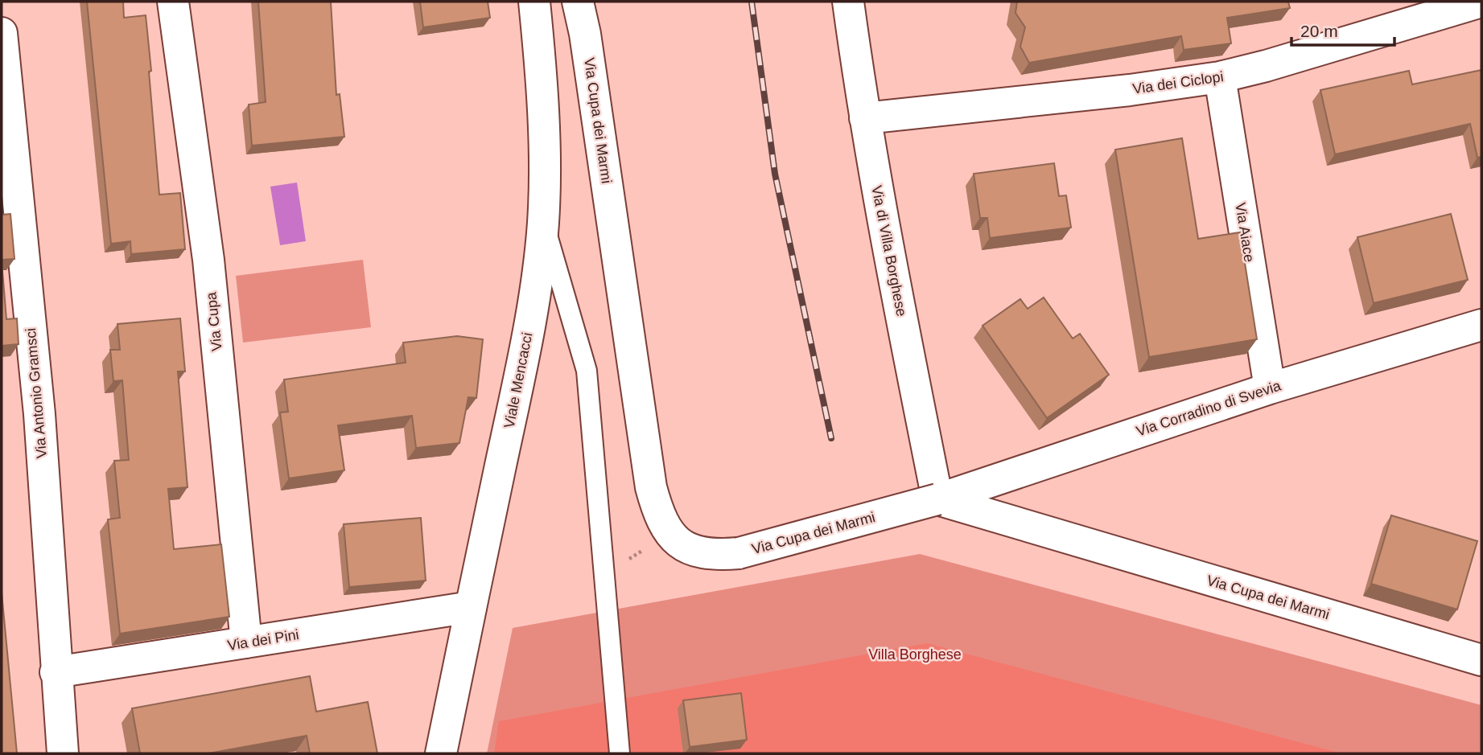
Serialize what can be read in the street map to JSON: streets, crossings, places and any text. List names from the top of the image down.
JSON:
{
  "streets": {
    "street": [
      "Via dei Ciclopi",
      "Via Cupa dei Marmi",
      "Via Aiace",
      "Via di Villa Borghese",
      "Via Cupa",
      "Viale Mencacci",
      "Via Antonio Gramsci",
      "Via Corradino di Svevia",
      "Via dei Pini"
    ]
  },
  "crossings": [
    ["Via dei Ciclopi", "Via Aiace"],
    ["Via dei Ciclopi", "Via di Villa Borghese"],
    ["Via Cupa dei Marmi", "Via di Villa Borghese"],
    ["Via Cupa dei Marmi", "Via Corradino di Svevia"],
    ["Via Aiace", "Via Corradino di Svevia"],
    ["Via di Villa Borghese", "Via Corradino di Svevia"],
    ["Via Cupa", "Via dei Pini"],
    ["Viale Mencacci", "Via dei Pini"],
    ["Via Antonio Gramsci", "Via dei Pini"]
  ],
  "parks": ["Villa Borghese"],
  "scale_bar": "20 m"
}
